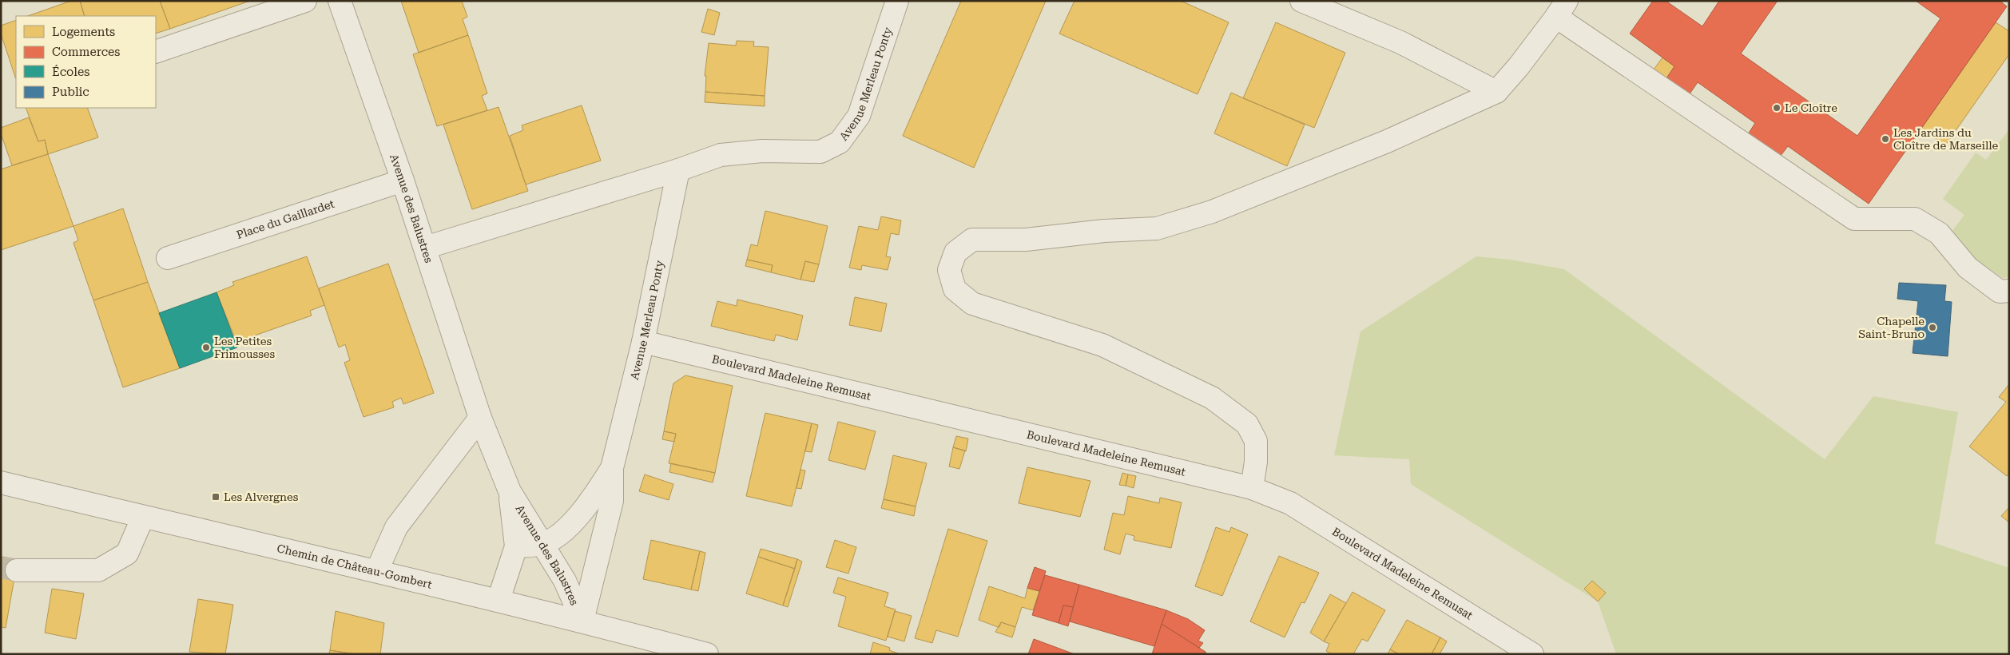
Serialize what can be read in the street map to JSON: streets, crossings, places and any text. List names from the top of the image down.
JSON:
{
  "streets": {
    "street": [
      "Avenue Merleau Ponty",
      "Avenue des Balustres",
      "Place du Gaillardet",
      "Boulevard Madeleine Remusat",
      "Chemin de Château-Gombert"
    ]
  },
  "crossings": [
    ["Avenue Merleau Ponty", "Avenue des Balustres"],
    ["Avenue Merleau Ponty", "Boulevard Madeleine Remusat"],
    ["Avenue Merleau Ponty", "Chemin de Château-Gombert"],
    ["Avenue des Balustres", "Place du Gaillardet"],
    ["Avenue des Balustres", "Chemin de Château-Gombert"]
  ],
  "places": {
    "other": [
      "Le Cloître",
      "Les Jardins du Cloître de Marseille",
      "Chapelle Saint-Bruno",
      "Les Petites Frimousses"
    ],
    "transit": ["Les Alvergnes"]
  },
  "legend": [
    "Logements",
    "Commerces",
    "Écoles",
    "Public"
  ]
}
